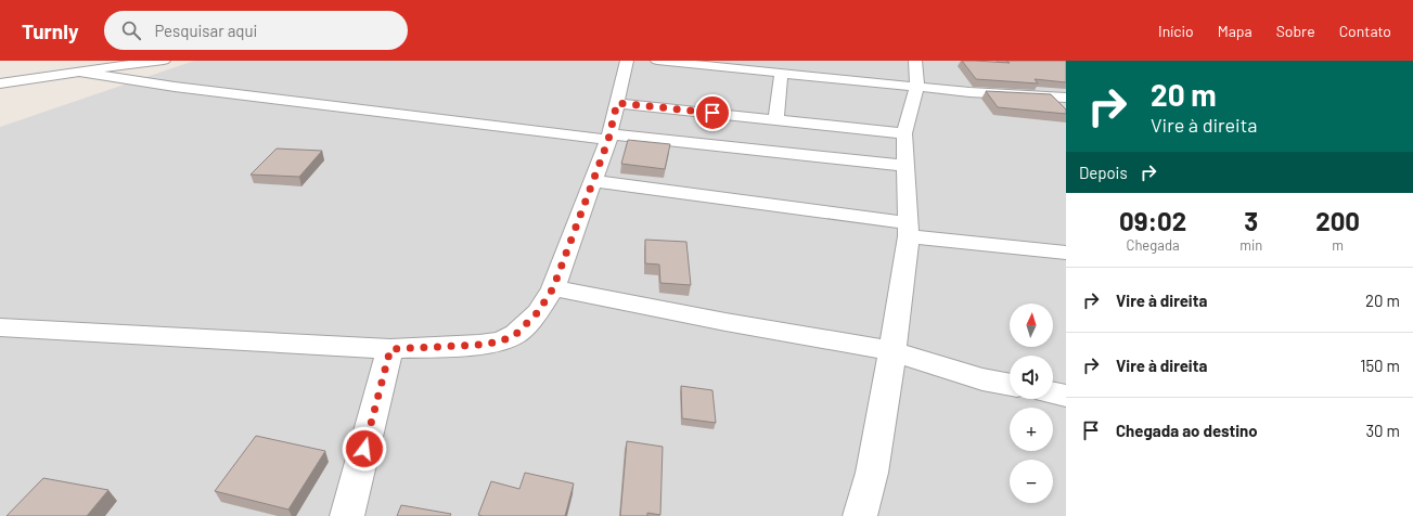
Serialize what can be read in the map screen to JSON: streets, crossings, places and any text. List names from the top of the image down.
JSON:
{
  "north": "top",
  "page": {
    "header": "Turnly",
    "search": "Pesquisar aqui",
    "nav": [
      "Início",
      "Mapa",
      "Sobre",
      "Contato"
    ],
    "turn": ["20 m", "Vire à direita"],
    "then": "Depois",
    "eta": [
      "09:02",
      "Chegada",
      "3",
      "min",
      "200",
      "m"
    ],
    "list": [
      {
        "name": "Vire à direita",
        "value": "20 m"
      },
      {
        "name": "Vire à direita",
        "value": "150 m"
      },
      {
        "name": "Chegada ao destino",
        "value": "30 m"
      }
    ],
    "map_buttons": ["+", "−"]
  }
}
